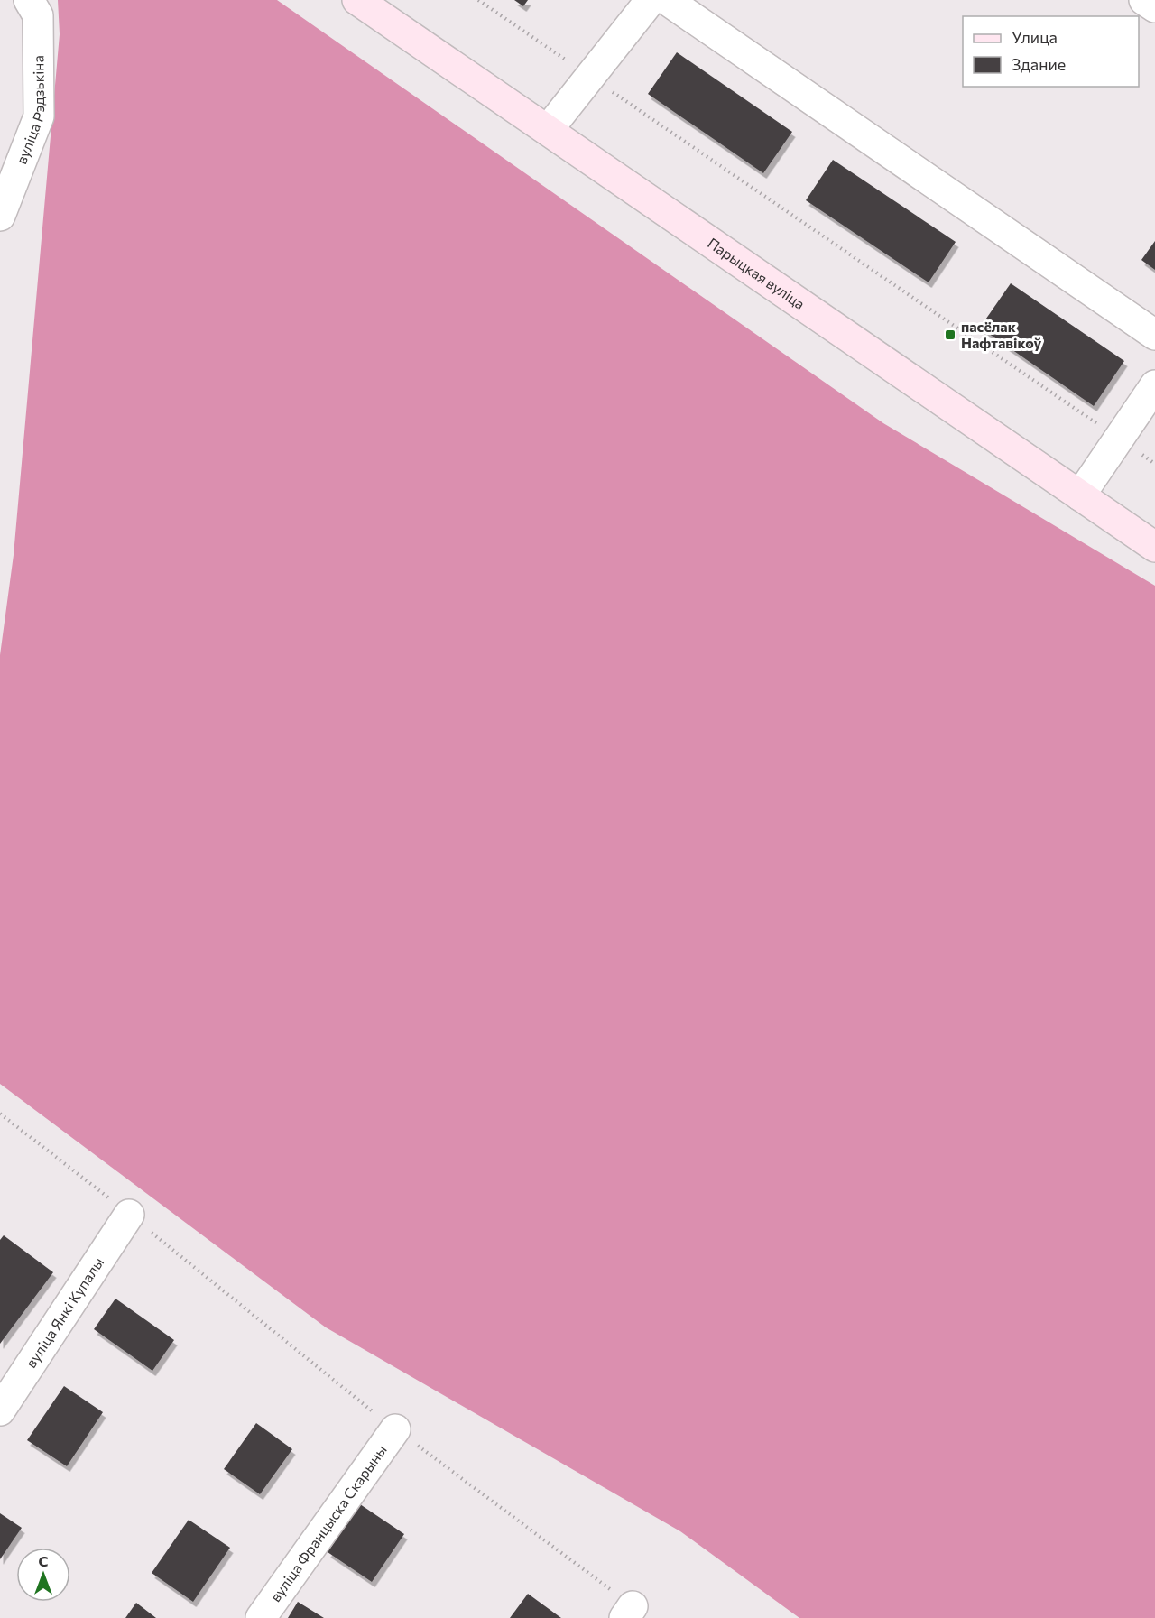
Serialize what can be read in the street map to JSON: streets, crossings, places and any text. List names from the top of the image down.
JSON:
{
  "streets": {
    "main road": ["Парыцкая вуліца"],
    "street": ["вуліца Рэдзькіна", "вуліца Янкі Купалы", "вуліца Францыска Скарыны"]
  },
  "places": {
    "transit": ["пасёлак Нафтавікоў"]
  },
  "legend": ["Улица", "Здание"],
  "north": "top"
}
